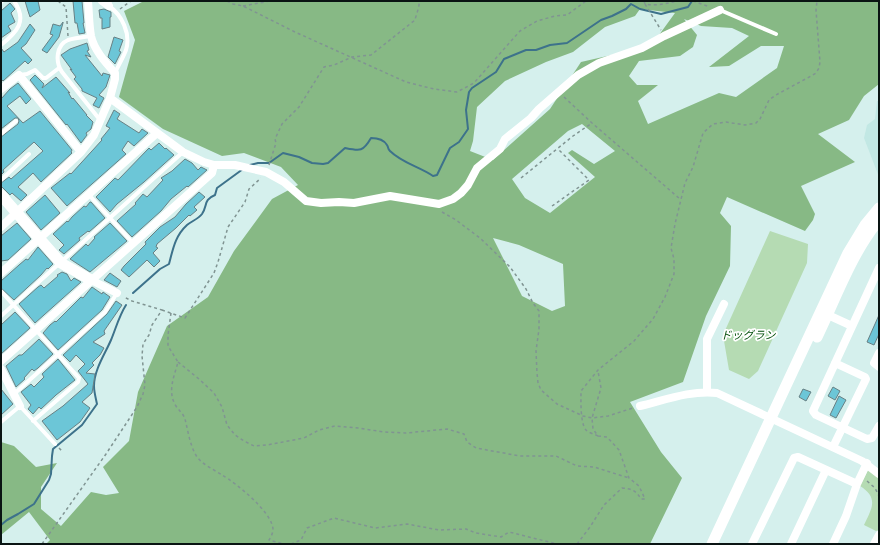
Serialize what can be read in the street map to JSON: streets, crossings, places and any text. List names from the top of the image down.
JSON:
{
  "parks": ["ドッグラン"]
}
